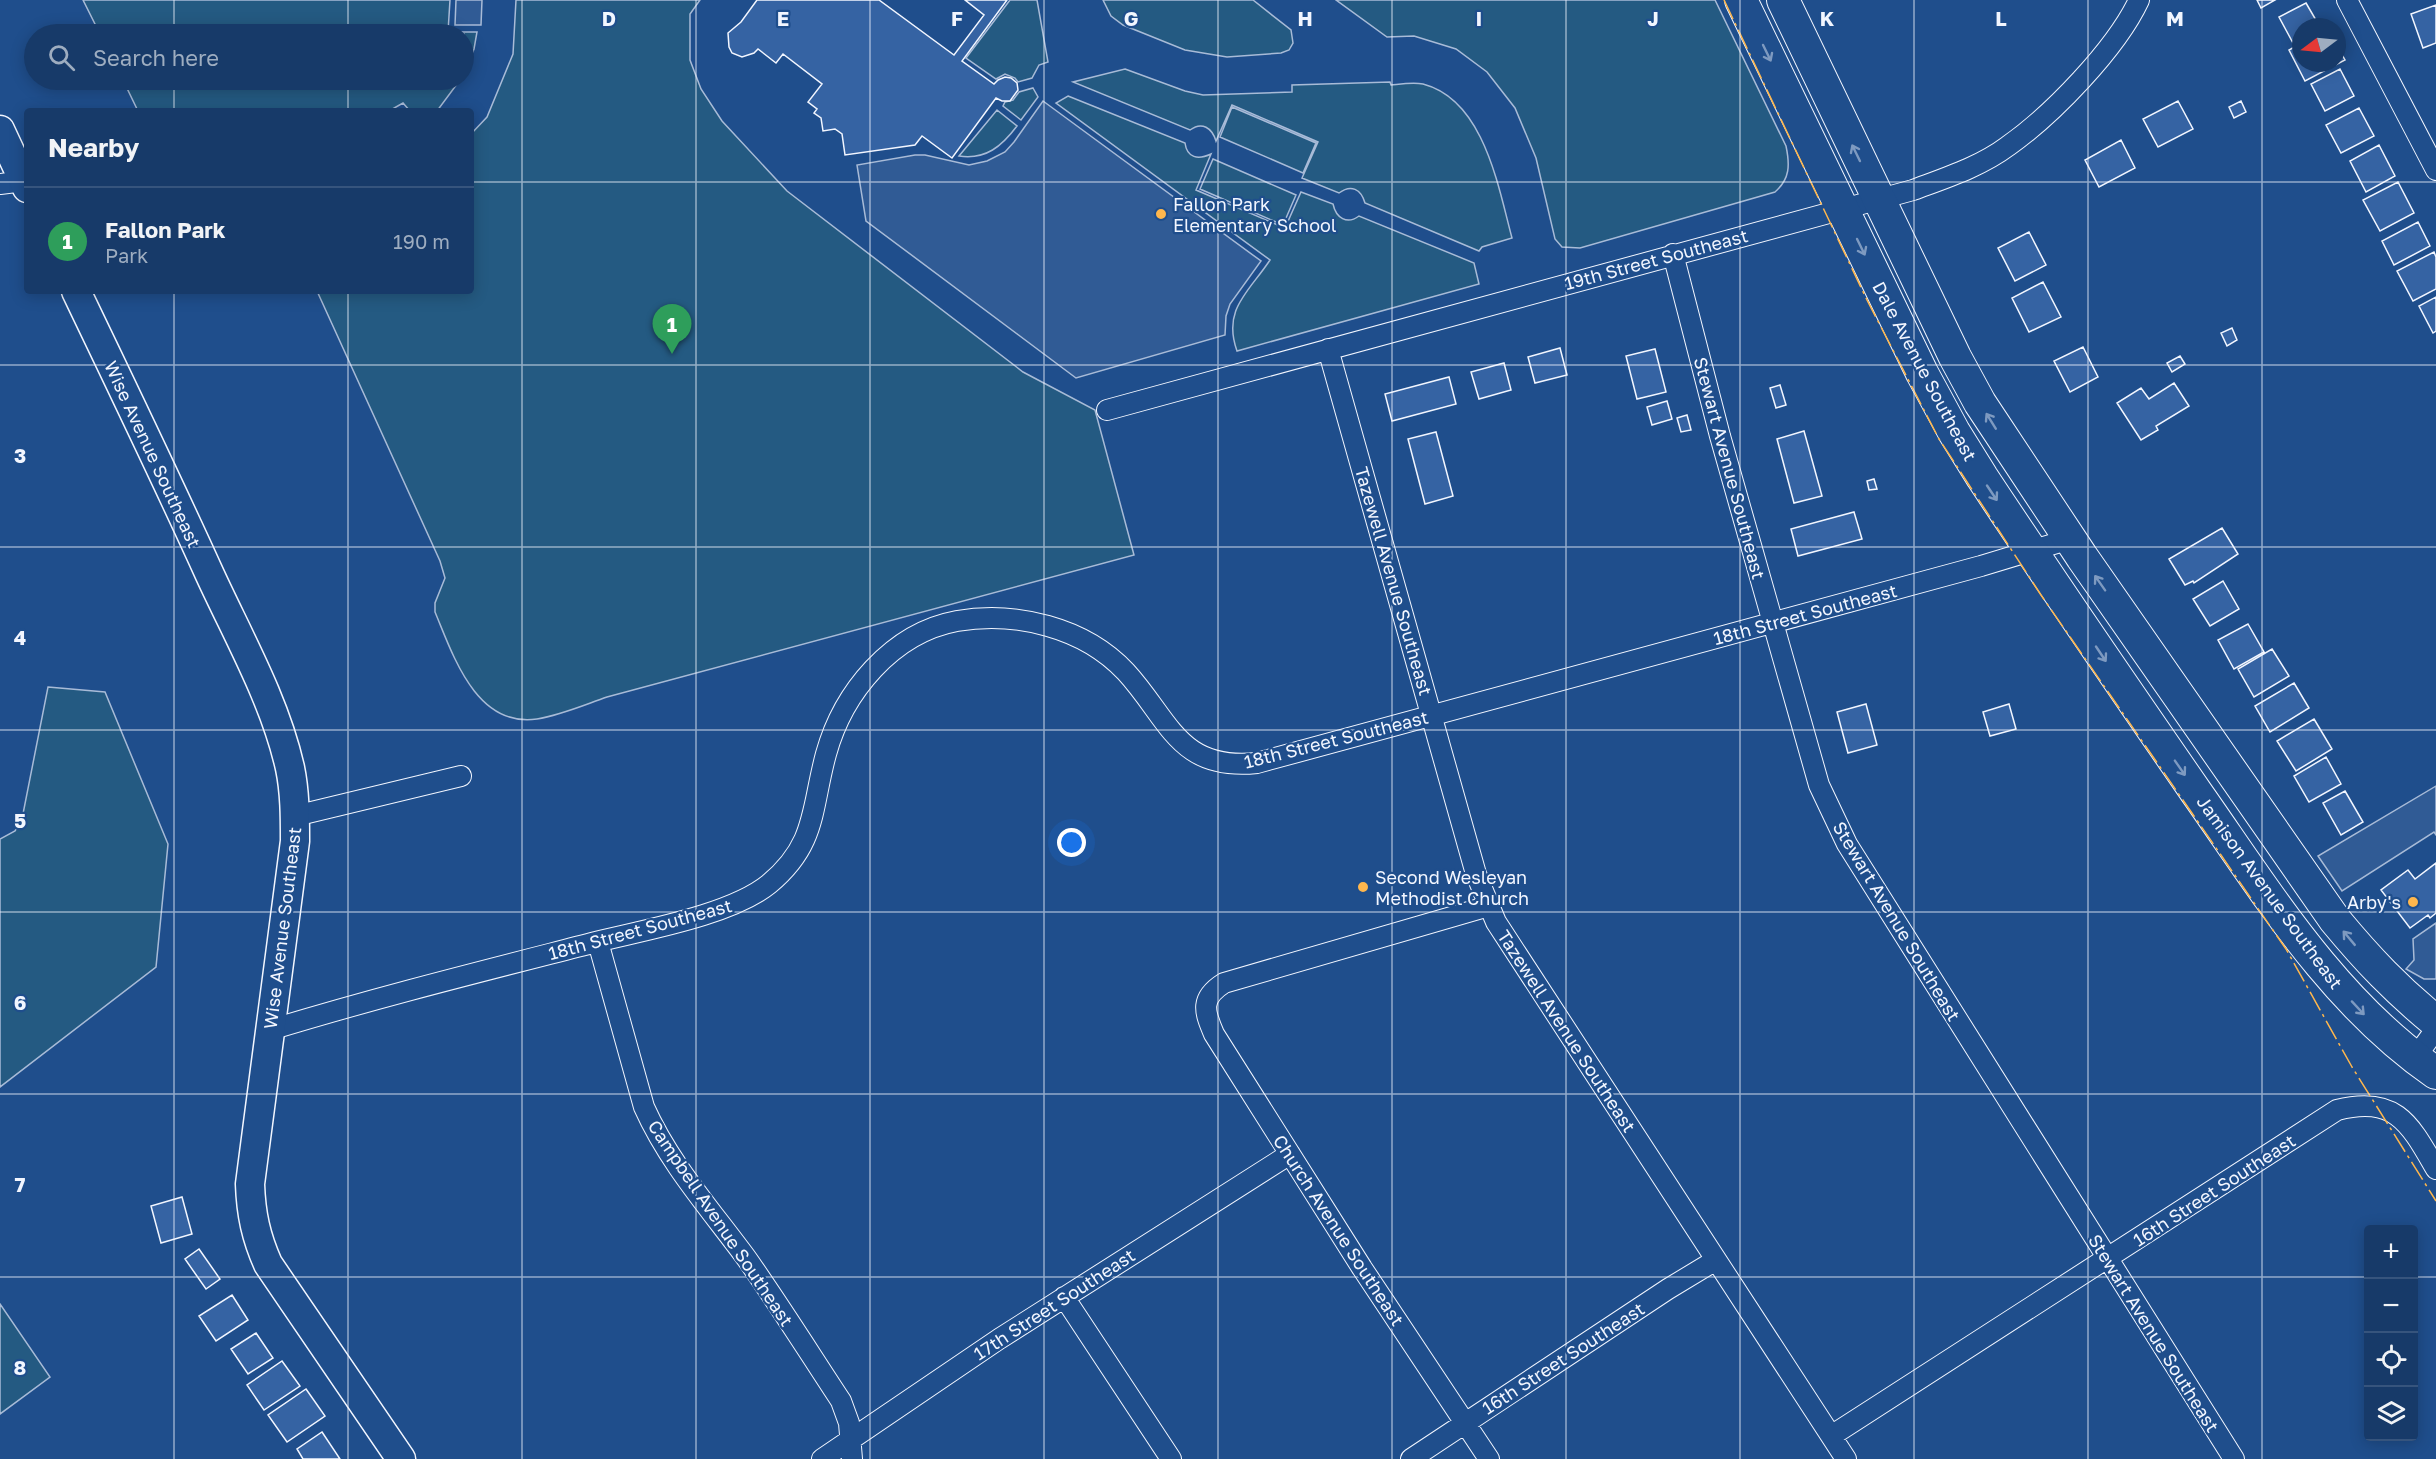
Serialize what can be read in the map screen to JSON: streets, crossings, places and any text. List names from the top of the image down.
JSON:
{
  "streets": {
    "main road": ["Dale Avenue Southeast", "Jamison Avenue Southeast"],
    "street": [
      "19th Street Southeast",
      "Wise Avenue Southeast",
      "Stewart Avenue Southeast",
      "Tazewell Avenue Southeast",
      "18th Street Southeast",
      "16th Street Southeast",
      "Campbell Avenue Southeast",
      "Church Avenue Southeast",
      "17th Street Southeast"
    ]
  },
  "crossings": [
    ["19th Street Southeast", "Dale Avenue Southeast"],
    ["19th Street Southeast", "Stewart Avenue Southeast"],
    ["19th Street Southeast", "Tazewell Avenue Southeast"],
    ["Dale Avenue Southeast", "18th Street Southeast"],
    ["Dale Avenue Southeast", "Jamison Avenue Southeast"],
    ["Wise Avenue Southeast", "18th Street Southeast"],
    ["Stewart Avenue Southeast", "18th Street Southeast"],
    ["Stewart Avenue Southeast", "16th Street Southeast"],
    ["Tazewell Avenue Southeast", "18th Street Southeast"],
    ["Tazewell Avenue Southeast", "16th Street Southeast"],
    ["Tazewell Avenue Southeast", "Church Avenue Southeast"],
    ["18th Street Southeast", "Campbell Avenue Southeast"],
    ["16th Street Southeast", "Church Avenue Southeast"],
    ["Campbell Avenue Southeast", "17th Street Southeast"],
    ["Church Avenue Southeast", "17th Street Southeast"]
  ],
  "places": ["Fallon Park Elementary School", "Second Wesleyan Methodist Church", "Arby's"],
  "north": "left",
  "page": {
    "search": "Search here",
    "heading": "Nearby",
    "list": [
      {
        "mark": "1",
        "name": "Fallon Park",
        "note": "Park",
        "value": "190 m"
      }
    ],
    "pins": "1",
    "map_buttons": ["+", "−"]
  },
  "grid": {
    "columns": [
      "D",
      "E",
      "F",
      "G",
      "H",
      "I",
      "J",
      "K",
      "L",
      "M"
    ],
    "rows": [
      "3",
      "4",
      "5",
      "6",
      "7",
      "8"
    ]
  }
}
